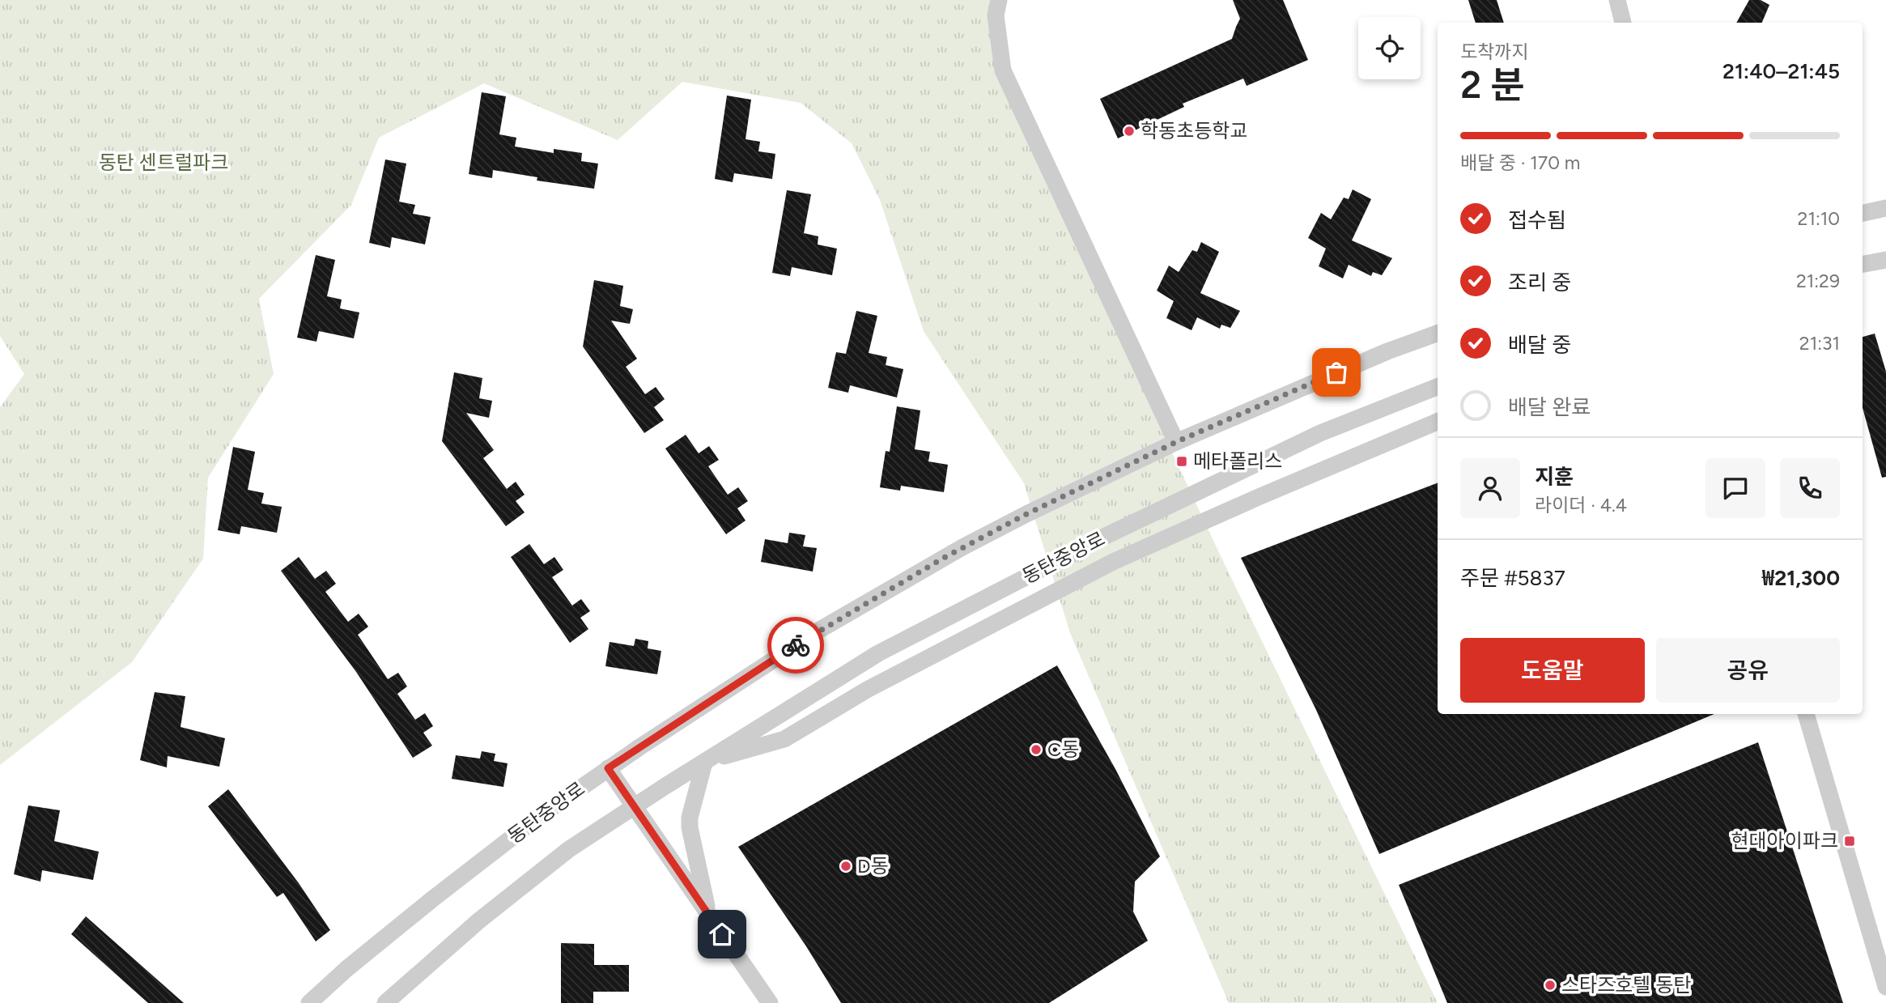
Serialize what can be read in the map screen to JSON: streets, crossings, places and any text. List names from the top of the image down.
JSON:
{
  "streets": {
    "street": ["동탄중앙로"]
  },
  "parks": ["동탄 센트럴파크"],
  "places": {
    "other": [
      "학동초등학교",
      "C동",
      "D동",
      "스타즈호텔 동탄"
    ],
    "transit": ["메타폴리스", "현대아이파크"]
  },
  "page": {
    "heading": ["2 분", "도착까지", "21:40–21:45"],
    "panel": [
      "지훈",
      "라이더 · 4.4",
      "주문 #5837",
      "₩21,300"
    ],
    "bar": "배달 중 · 170 m",
    "list": [
      ["접수됨", "21:10"],
      ["조리 중", "21:29"],
      ["배달 중", "21:31"],
      "배달 완료"
    ],
    "buttons": ["도움말", "공유"]
  }
}
